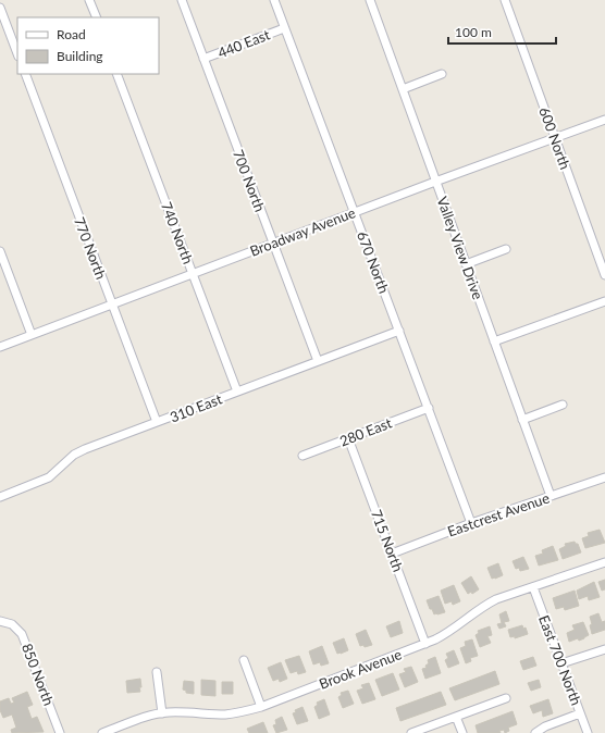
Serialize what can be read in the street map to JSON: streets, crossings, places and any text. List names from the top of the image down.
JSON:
{
  "streets": {
    "street": [
      "440 East",
      "600 North",
      "700 North",
      "Broadway Avenue",
      "740 North",
      "770 North",
      "Valley View Drive",
      "670 North",
      "310 East",
      "280 East",
      "Eastcrest Avenue",
      "715 North",
      "East 700 North",
      "Brook Avenue",
      "850 North"
    ]
  },
  "crossings": [
    ["440 East", "700 North"],
    ["440 East", "670 North"],
    ["600 North", "Broadway Avenue"],
    ["700 North", "Broadway Avenue"],
    ["700 North", "310 East"],
    ["Broadway Avenue", "740 North"],
    ["Broadway Avenue", "770 North"],
    ["Broadway Avenue", "Valley View Drive"],
    ["Broadway Avenue", "670 North"],
    ["740 North", "310 East"],
    ["770 North", "310 East"],
    ["Valley View Drive", "Eastcrest Avenue"],
    ["670 North", "310 East"],
    ["670 North", "280 East"],
    ["670 North", "Eastcrest Avenue"],
    ["280 East", "715 North"],
    ["Eastcrest Avenue", "715 North"],
    ["715 North", "Brook Avenue"],
    ["East 700 North", "Brook Avenue"]
  ],
  "legend": ["Road", "Building"],
  "scale_bar": "100 m"
}
